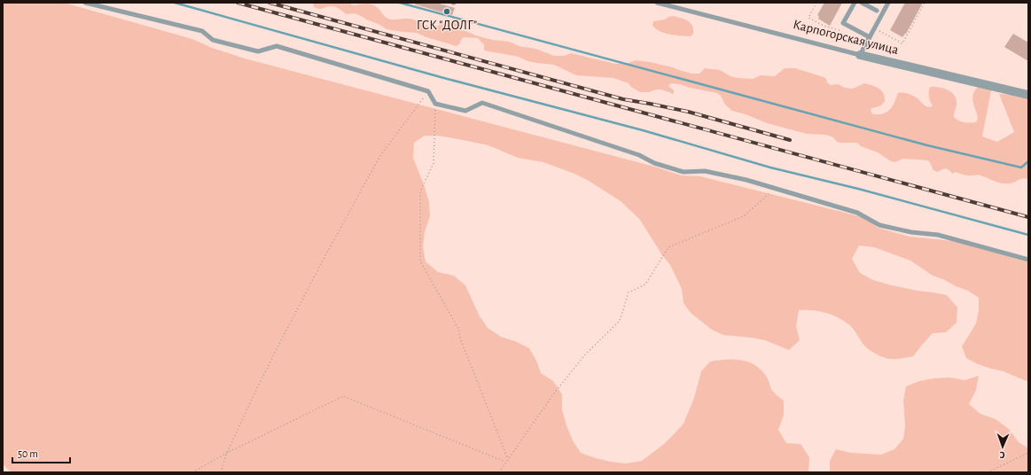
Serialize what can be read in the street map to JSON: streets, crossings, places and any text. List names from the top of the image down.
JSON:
{
  "streets": {
    "street": ["Карпогорская улица"]
  },
  "places": ["ГСК \"ДОЛГ\""],
  "scale_bar": "50 m",
  "north": "bottom"
}
